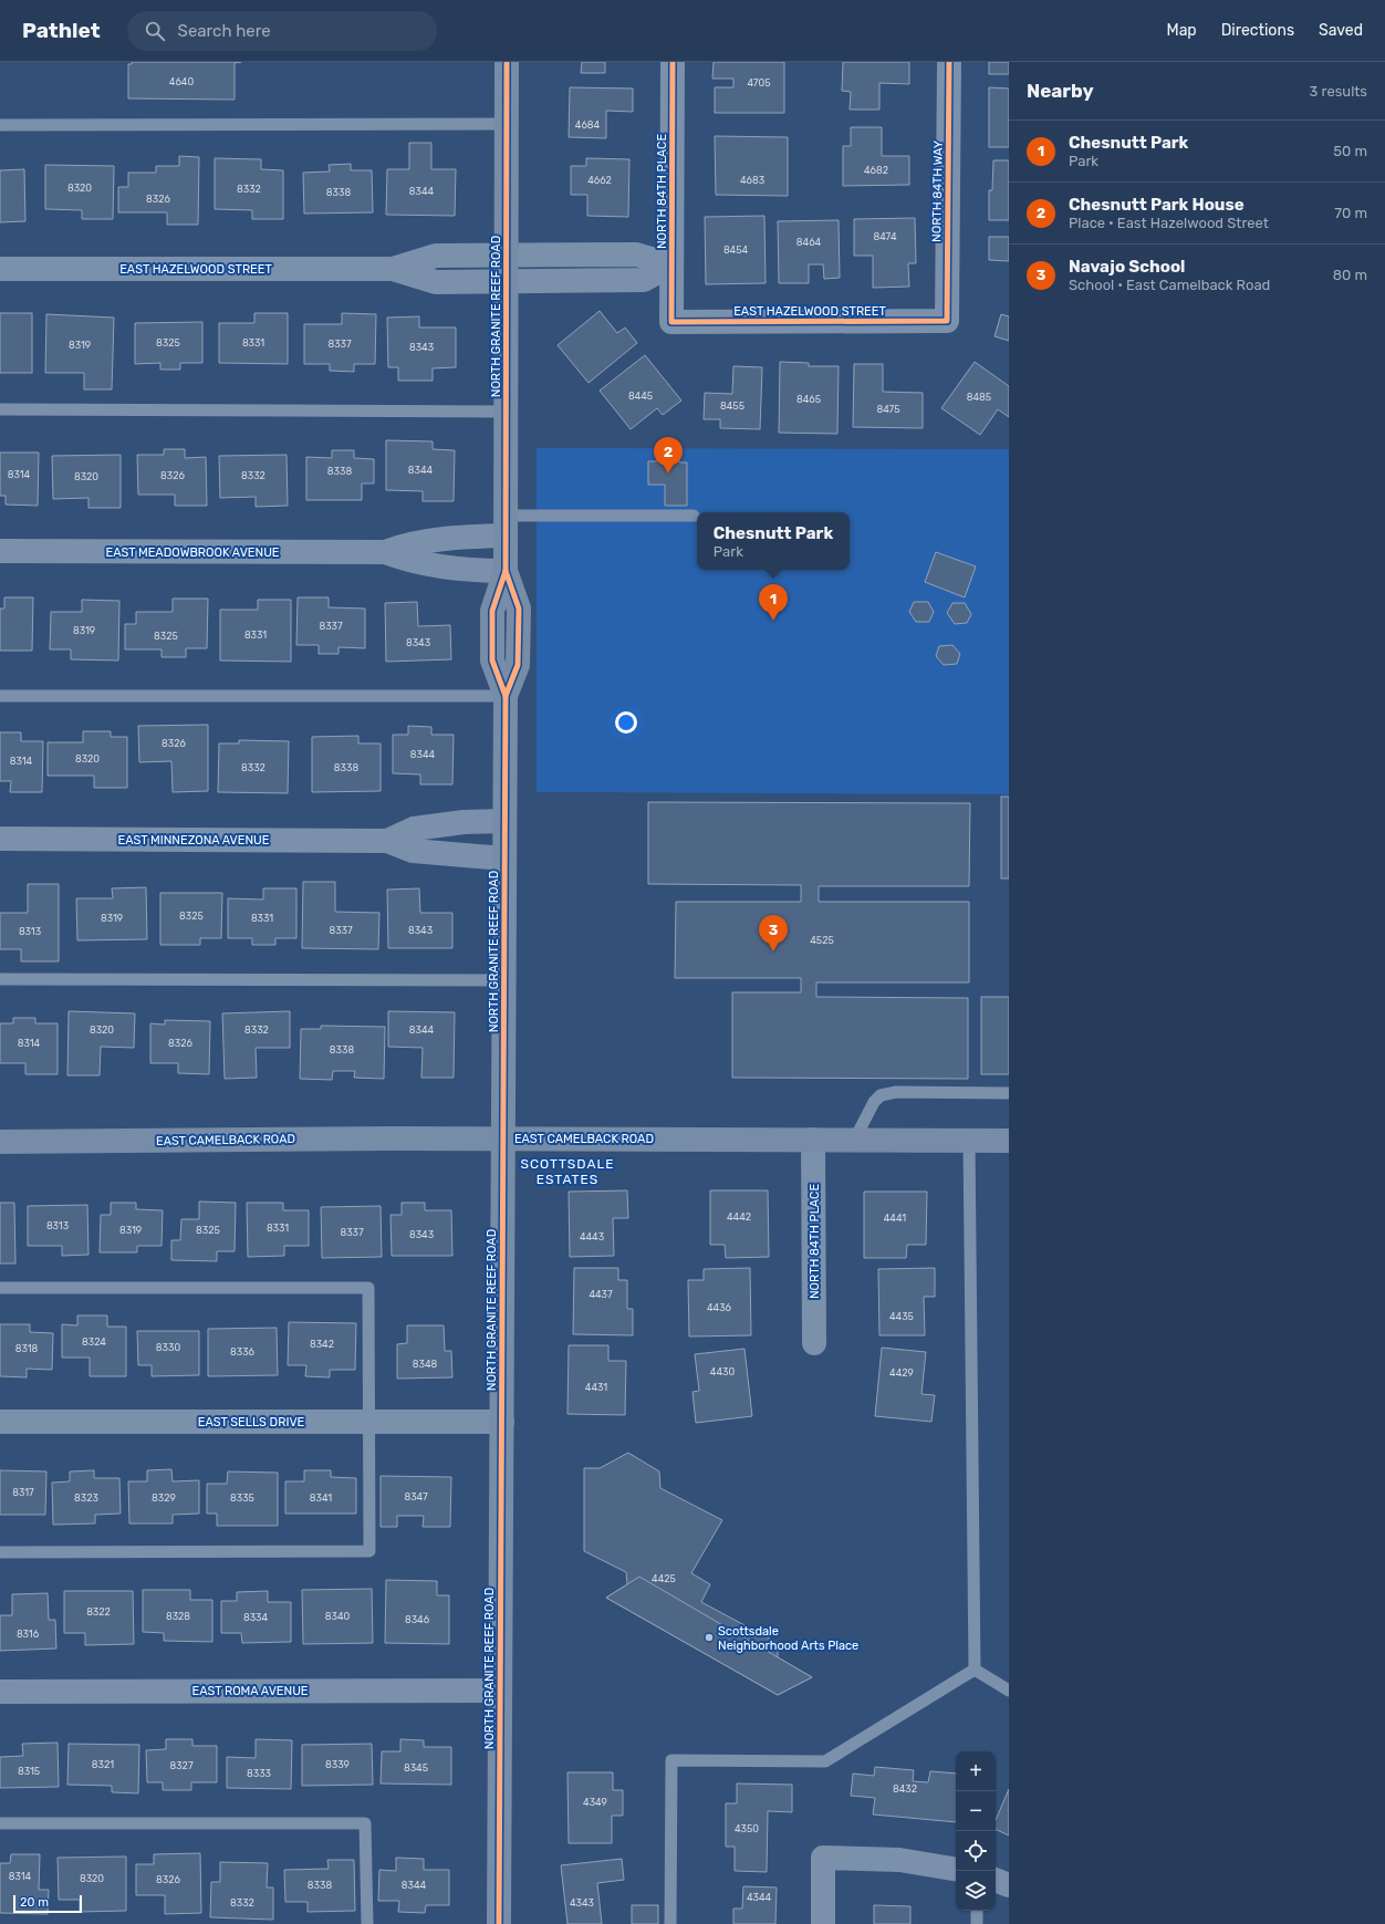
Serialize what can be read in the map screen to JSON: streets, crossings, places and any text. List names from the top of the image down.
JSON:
{
  "streets": {
    "street": [
      "NORTH 84TH PLACE",
      "NORTH 84TH WAY",
      "EAST HAZELWOOD STREET",
      "NORTH GRANITE REEF ROAD",
      "EAST MEADOWBROOK AVENUE",
      "EAST MINNEZONA AVENUE",
      "EAST CAMELBACK ROAD",
      "EAST SELLS DRIVE",
      "EAST ROMA AVENUE"
    ]
  },
  "crossings": [
    ["NORTH 84TH PLACE", "EAST HAZELWOOD STREET"],
    ["NORTH 84TH PLACE", "EAST CAMELBACK ROAD"],
    ["NORTH 84TH WAY", "EAST HAZELWOOD STREET"],
    ["EAST HAZELWOOD STREET", "NORTH GRANITE REEF ROAD"],
    ["NORTH GRANITE REEF ROAD", "EAST MEADOWBROOK AVENUE"],
    ["NORTH GRANITE REEF ROAD", "EAST MINNEZONA AVENUE"],
    ["NORTH GRANITE REEF ROAD", "EAST CAMELBACK ROAD"],
    ["NORTH GRANITE REEF ROAD", "EAST SELLS DRIVE"],
    ["NORTH GRANITE REEF ROAD", "EAST ROMA AVENUE"]
  ],
  "districts": ["SCOTTSDALE ESTATES"],
  "places": ["Scottsdale Neighborhood Arts Place"],
  "house_numbers": [
    "4640",
    "4705",
    "4684",
    "4682",
    "4662",
    "4683",
    "8320",
    "8332",
    "8344",
    "8338",
    "8326",
    "8474",
    "8464",
    "8454",
    "8325",
    "8331",
    "8337",
    "8319",
    "8343",
    "8445",
    "8485",
    "8465",
    "8455",
    "8475",
    "8344",
    "8338",
    "8314",
    "8326",
    "8332",
    "8320",
    "8337",
    "8319",
    "8331",
    "8325",
    "8343",
    "8326",
    "8344",
    "8320",
    "8314",
    "8332",
    "8338",
    "8325",
    "8319",
    "8331",
    "8337",
    "8343",
    "8313",
    "4525",
    "8320",
    "8332",
    "8344",
    "8314",
    "8326",
    "8338",
    "4442",
    "4441",
    "8313",
    "8331",
    "8319",
    "8325",
    "8337",
    "8343",
    "4443",
    "4437",
    "4436",
    "4435",
    "8324",
    "8342",
    "8330",
    "8318",
    "8336",
    "8348",
    "4430",
    "4429",
    "4431",
    "8317",
    "8347",
    "8323",
    "8329",
    "8335",
    "8341",
    "4425",
    "8322",
    "8328",
    "8340",
    "8334",
    "8346",
    "8316",
    "8321",
    "8339",
    "8327",
    "8345",
    "8315",
    "8333",
    "8432",
    "4349",
    "4350",
    "8314",
    "8320",
    "8326",
    "8338",
    "8344",
    "4344",
    "8332",
    "4343"
  ],
  "scale_bar": "20 m",
  "page": {
    "header": "Pathlet",
    "search": "Search here",
    "nav": ["Map", "Directions", "Saved"],
    "heading": ["Nearby", "3 results"],
    "list": [
      {
        "mark": "1",
        "name": "Chesnutt Park",
        "note": "Park",
        "value": "50 m"
      },
      {
        "mark": "2",
        "name": "Chesnutt Park House",
        "note": "Place · East Hazelwood Street",
        "value": "70 m"
      },
      {
        "mark": "3",
        "name": "Navajo School",
        "note": "School · East Camelback Road",
        "value": "80 m"
      }
    ],
    "pins": ["2", "1", "3"],
    "popup": ["Chesnutt Park", "Park"],
    "map_buttons": ["+", "−"],
    "scale": "20 m"
  }
}
